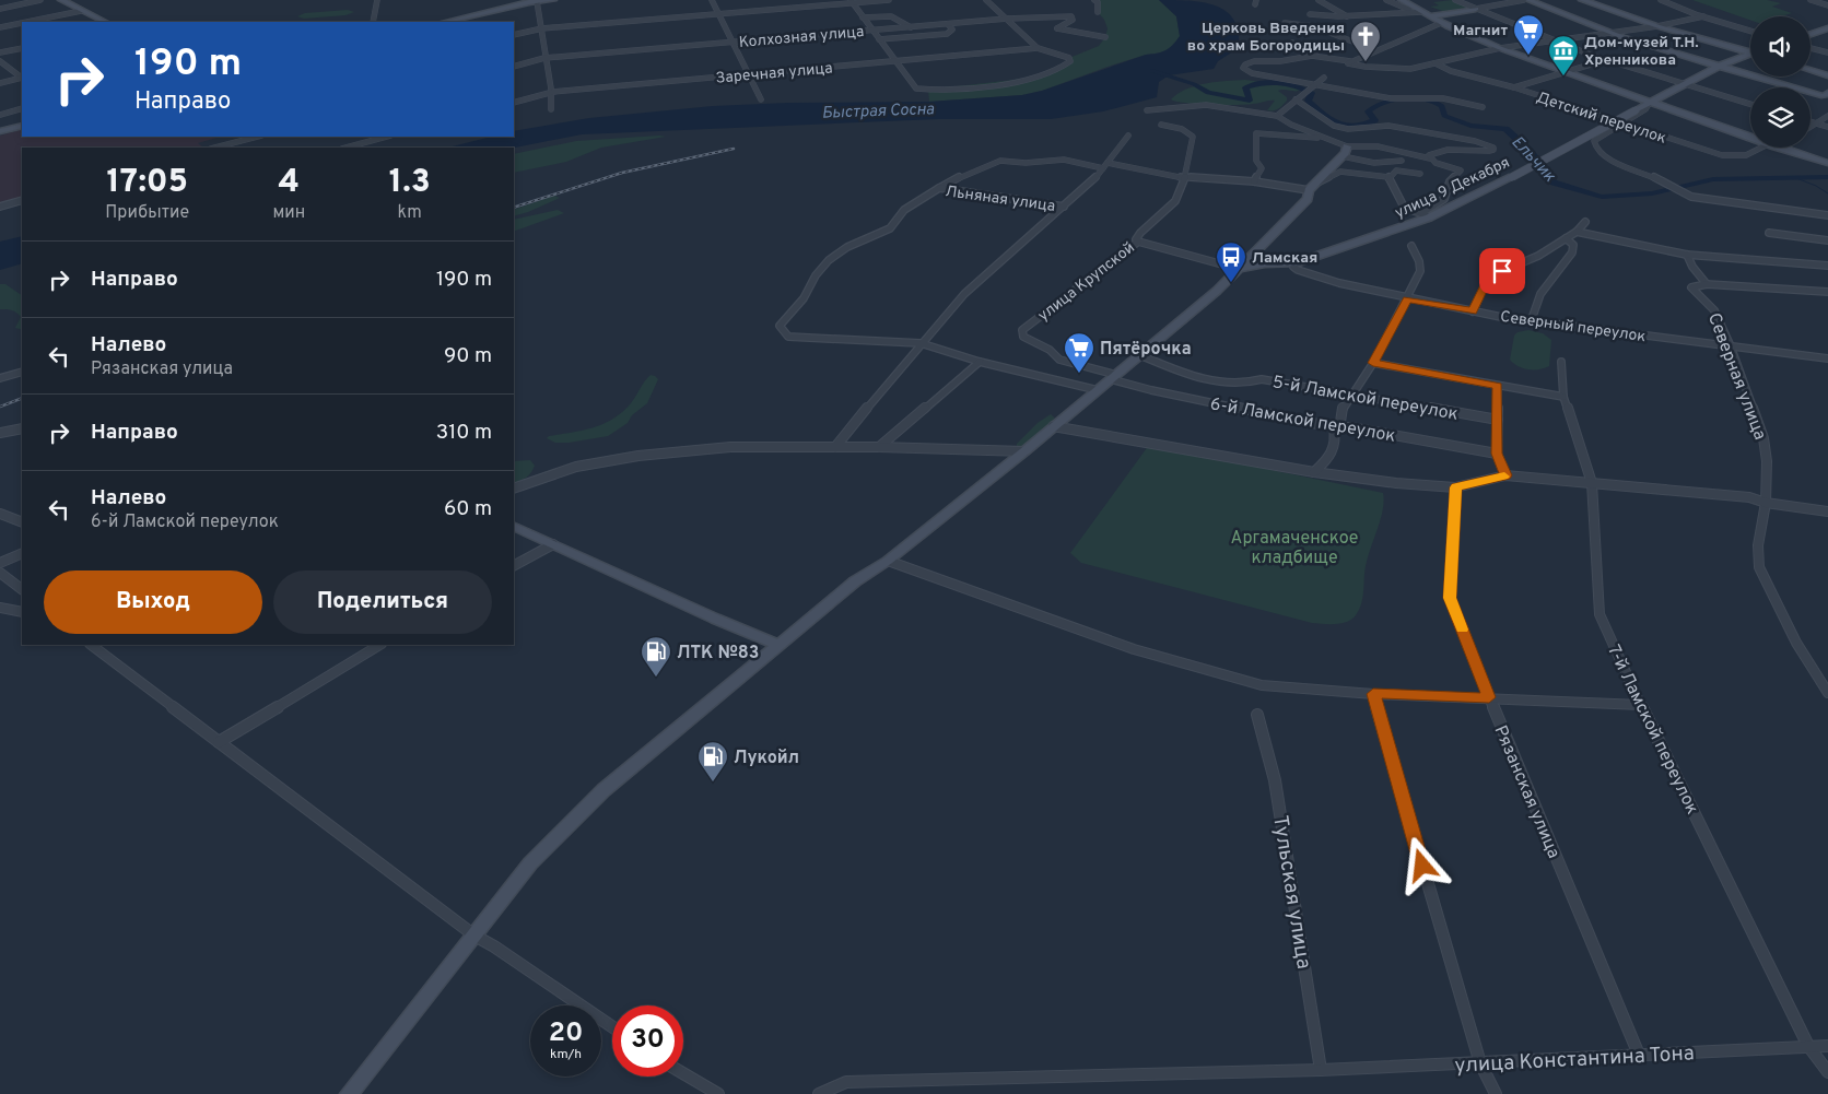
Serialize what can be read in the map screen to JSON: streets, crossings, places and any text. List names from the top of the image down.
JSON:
{
  "streets": {
    "main road": ["улица 9 Декабря"],
    "street": [
      "Колхозная улица",
      "Заречная улица",
      "Детский переулок",
      "Льняная улица",
      "улица Крупской",
      "Северный переулок",
      "Северная улица",
      "5-й Ламской переулок",
      "6-й Ламской переулок",
      "7-й Ламской переулок",
      "Рязанская улица",
      "Тульская улица",
      "улица Константина Тона"
    ]
  },
  "crossings": [
    ["улица 9 Декабря", "Северный переулок"],
    ["улица Крупской", "6-й Ламской переулок"],
    ["Северный переулок", "Северная улица"],
    ["7-й Ламской переулок", "улица Константина Тона"],
    ["Рязанская улица", "улица Константина Тона"],
    ["Тульская улица", "улица Константина Тона"]
  ],
  "water": ["Быстрая Сосна", "Ельчик"],
  "parks": ["Аргамаченское кладбище"],
  "places": {
    "supermarket": ["Магнит", "Пятёрочка"],
    "church": ["Церковь Введения во храм Богородицы"],
    "museum": ["Дом-музей Т.Н. Хренникова"],
    "bus stop": ["Ламская"],
    "fuel station": ["ЛТК №83", "Лукойл"]
  },
  "page": {
    "turn": ["190 m", "Направо"],
    "eta": [
      "17:05",
      "Прибытие",
      "4",
      "мин",
      "1.3",
      "km"
    ],
    "list": [
      {
        "name": "Направо",
        "value": "190 m"
      },
      {
        "name": "Налево",
        "note": "Рязанская улица",
        "value": "90 m"
      },
      {
        "name": "Направо",
        "value": "310 m"
      },
      {
        "name": "Налево",
        "note": "6-й Ламской переулок",
        "value": "60 m"
      }
    ],
    "buttons": ["Выход", "Поделиться"],
    "speed": "20 km/h",
    "limit": "30"
  }
}
